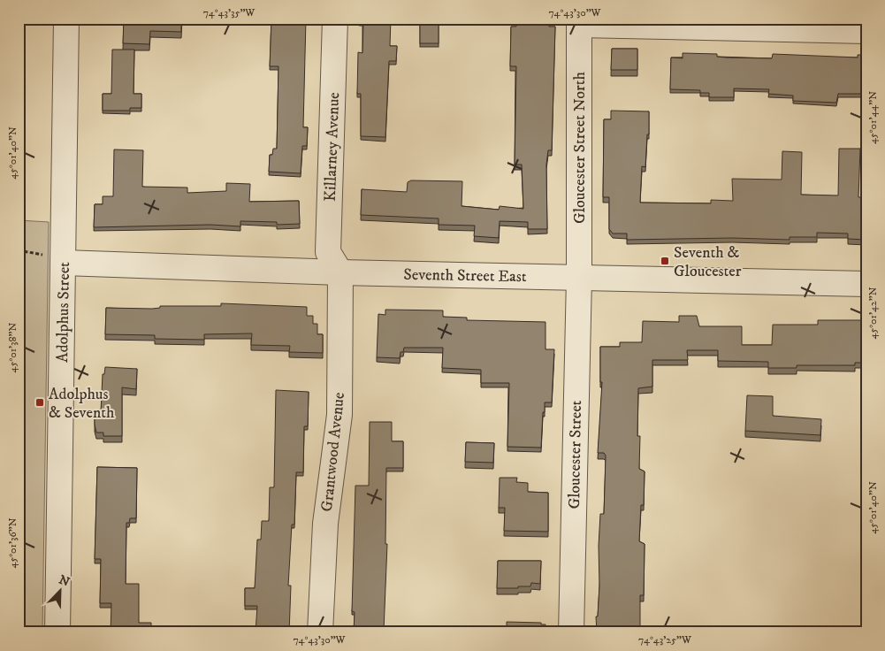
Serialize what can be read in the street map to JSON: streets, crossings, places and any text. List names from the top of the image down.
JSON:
{
  "streets": {
    "street": [
      "Killarney Avenue",
      "Gloucester Street North",
      "Seventh Street East",
      "Adolphus Street",
      "Grantwood Avenue",
      "Gloucester Street"
    ]
  },
  "crossings": [
    ["Killarney Avenue", "Seventh Street East"],
    ["Killarney Avenue", "Grantwood Avenue"],
    ["Gloucester Street North", "Seventh Street East"],
    ["Gloucester Street North", "Gloucester Street"],
    ["Seventh Street East", "Adolphus Street"],
    ["Seventh Street East", "Grantwood Avenue"],
    ["Seventh Street East", "Gloucester Street"]
  ],
  "places": {
    "transit": ["Seventh & Gloucester", "Adolphus & Seventh"]
  },
  "north": "top right",
  "coordinates": [
    "74°43'35\"W",
    "74°43'30\"W",
    "45°01'44\"N",
    "45°01'40\"N",
    "45°01'42\"N",
    "45°01'38\"N",
    "45°01'36\"N",
    "74°43'25\"W"
  ]
}
